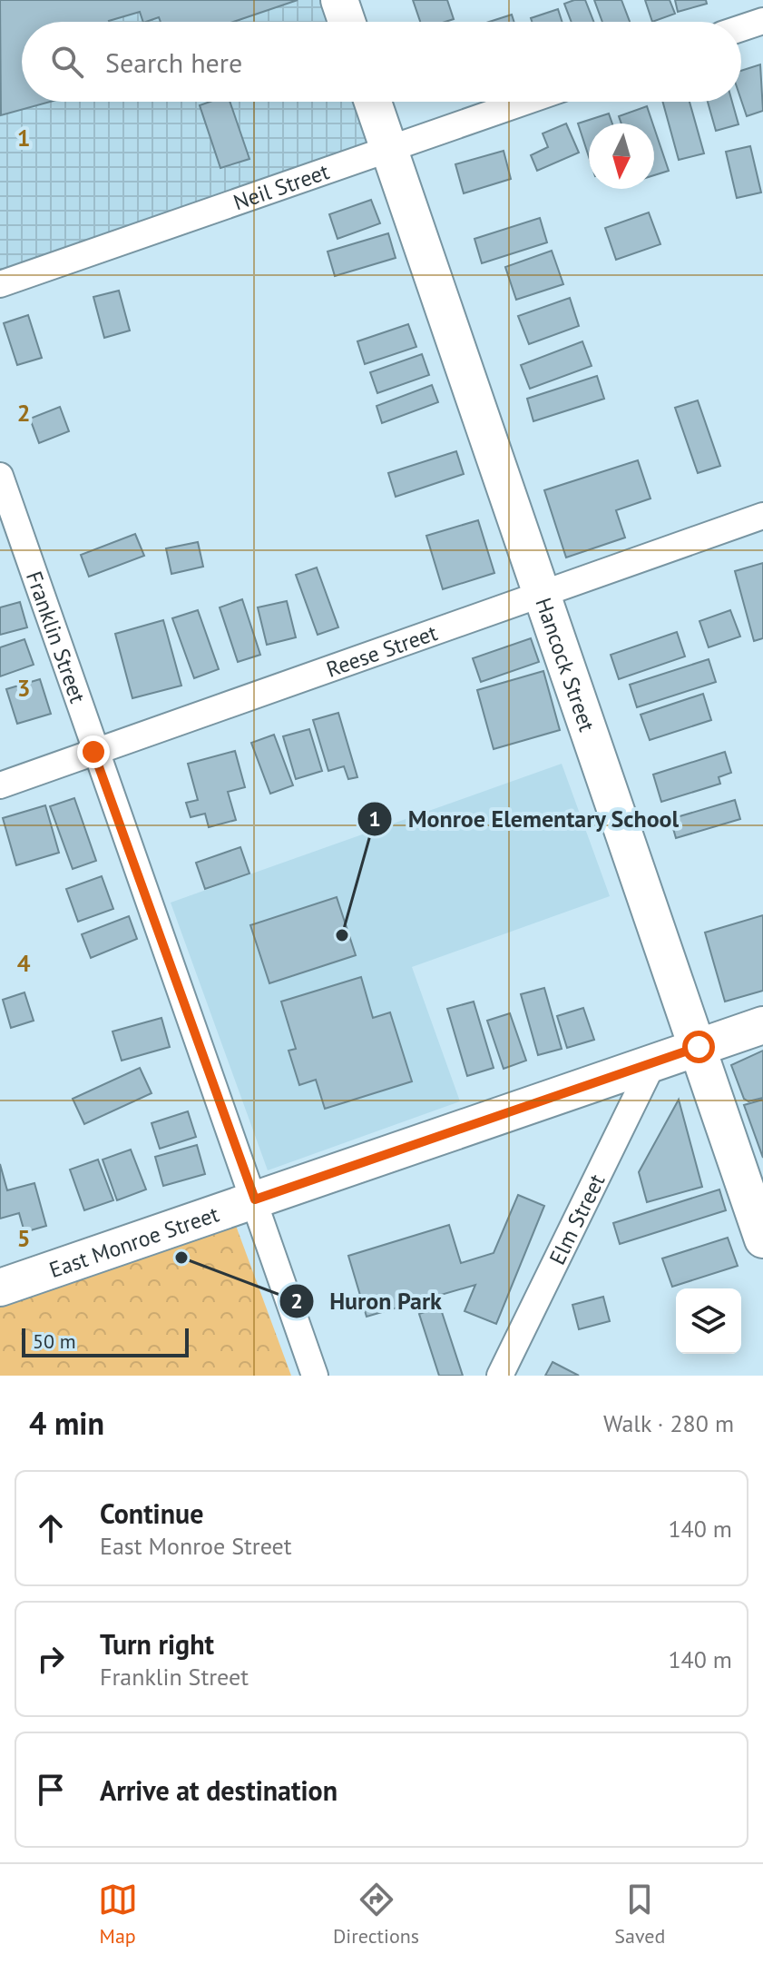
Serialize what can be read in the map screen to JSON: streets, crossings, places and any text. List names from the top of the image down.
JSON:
{
  "streets": {
    "street": [
      "Neil Street",
      "Franklin Street",
      "Reese Street",
      "Hancock Street",
      "Elm Street",
      "East Monroe Street"
    ]
  },
  "crossings": [
    ["Neil Street", "Hancock Street"],
    ["Franklin Street", "Reese Street"],
    ["Franklin Street", "East Monroe Street"],
    ["Reese Street", "Hancock Street"],
    ["Hancock Street", "East Monroe Street"],
    ["Elm Street", "East Monroe Street"]
  ],
  "places": ["Monroe Elementary School", "Huron Park"],
  "scale_bar": "50 m",
  "north": "bottom",
  "page": {
    "search": "Search here",
    "scale": "50 m",
    "heading": ["4 min", "Walk · 280 m"],
    "list": [
      ["Continue", "East Monroe Street", "140 m"],
      ["Turn right", "Franklin Street", "140 m"],
      "Arrive at destination"
    ],
    "nav": ["Map", "Directions", "Saved"]
  },
  "grid": {
    "rows": [
      "1",
      "2",
      "3",
      "4",
      "5"
    ]
  }
}
